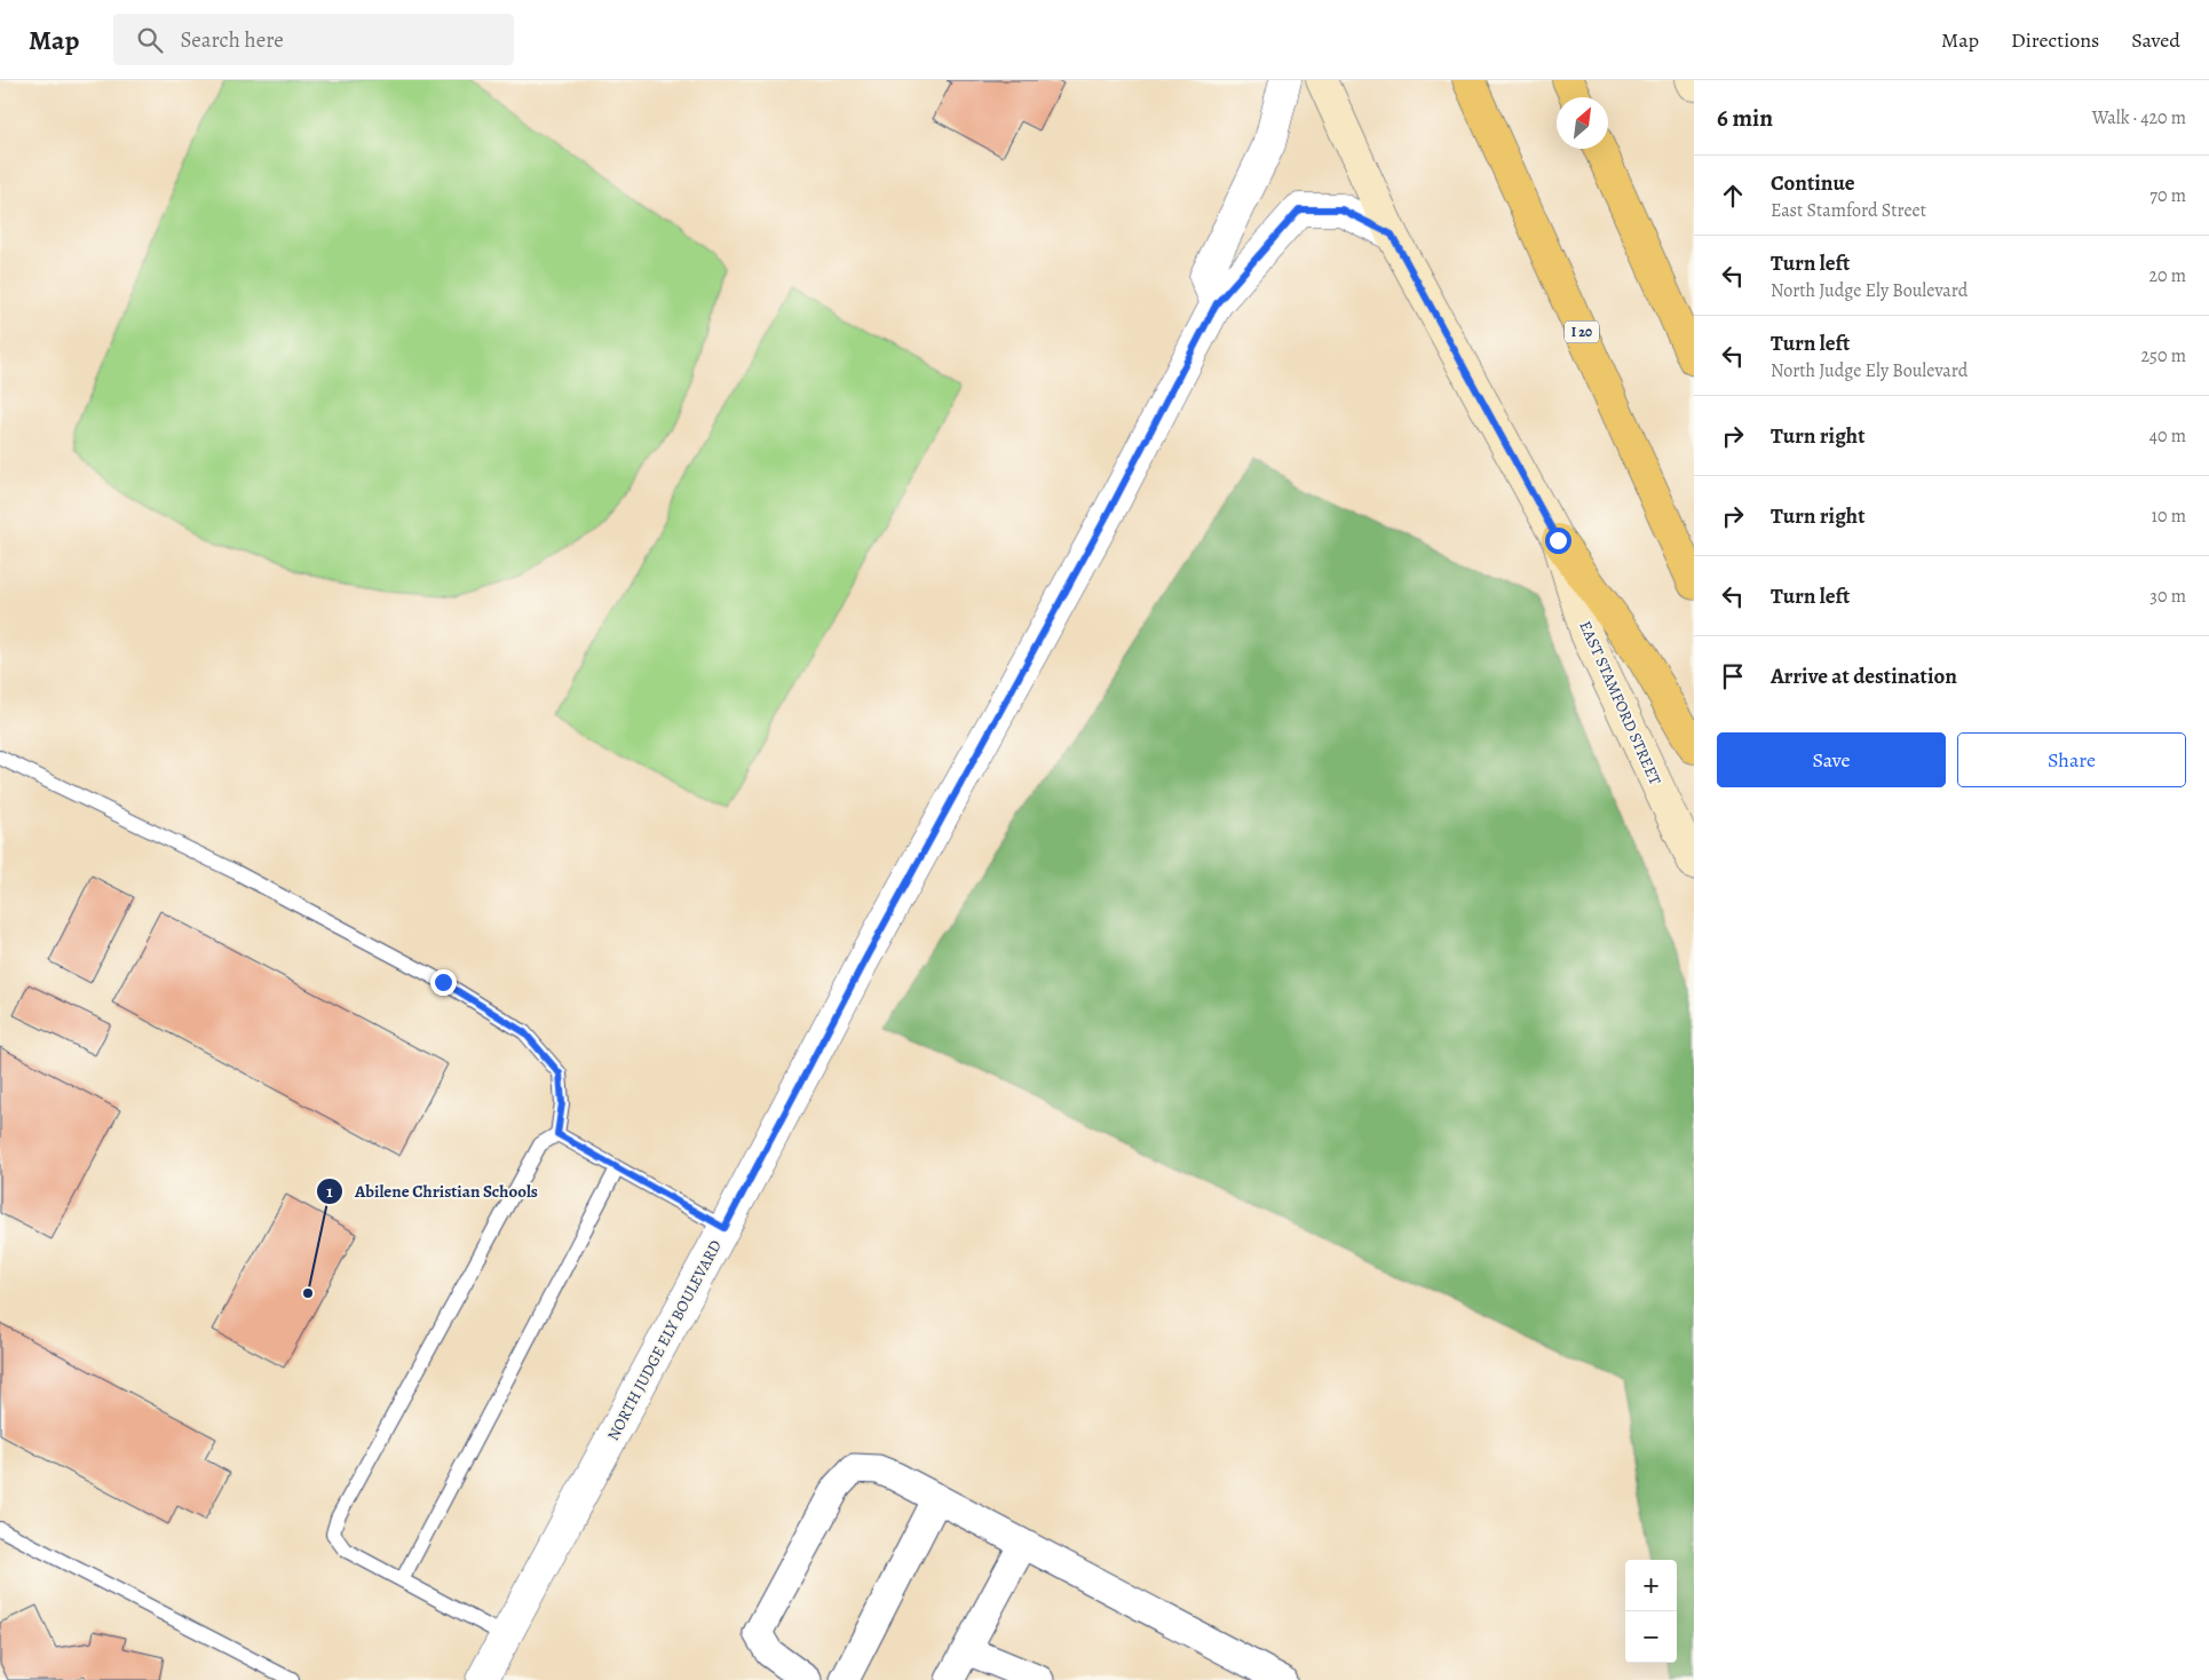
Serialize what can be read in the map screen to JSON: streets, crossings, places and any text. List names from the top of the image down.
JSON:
{
  "streets": {
    "highway": ["I 20"],
    "main road": ["EAST STAMFORD STREET"],
    "street": ["NORTH JUDGE ELY BOULEVARD"]
  },
  "crossings": [
    ["EAST STAMFORD STREET", "NORTH JUDGE ELY BOULEVARD"]
  ],
  "places": ["Abilene Christian Schools"],
  "north": "top right",
  "page": {
    "header": "Map",
    "search": "Search here",
    "nav": ["Map", "Directions", "Saved"],
    "heading": ["6 min", "Walk · 420 m"],
    "list": [
      ["Continue", "East Stamford Street", "70 m"],
      ["Turn left", "North Judge Ely Boulevard", "20 m"],
      ["Turn left", "North Judge Ely Boulevard", "250 m"],
      ["Turn right", "40 m"],
      ["Turn right", "10 m"],
      ["Turn left", "30 m"],
      "Arrive at destination"
    ],
    "buttons": ["Save", "Share"],
    "map_buttons": ["+", "−"]
  }
}
